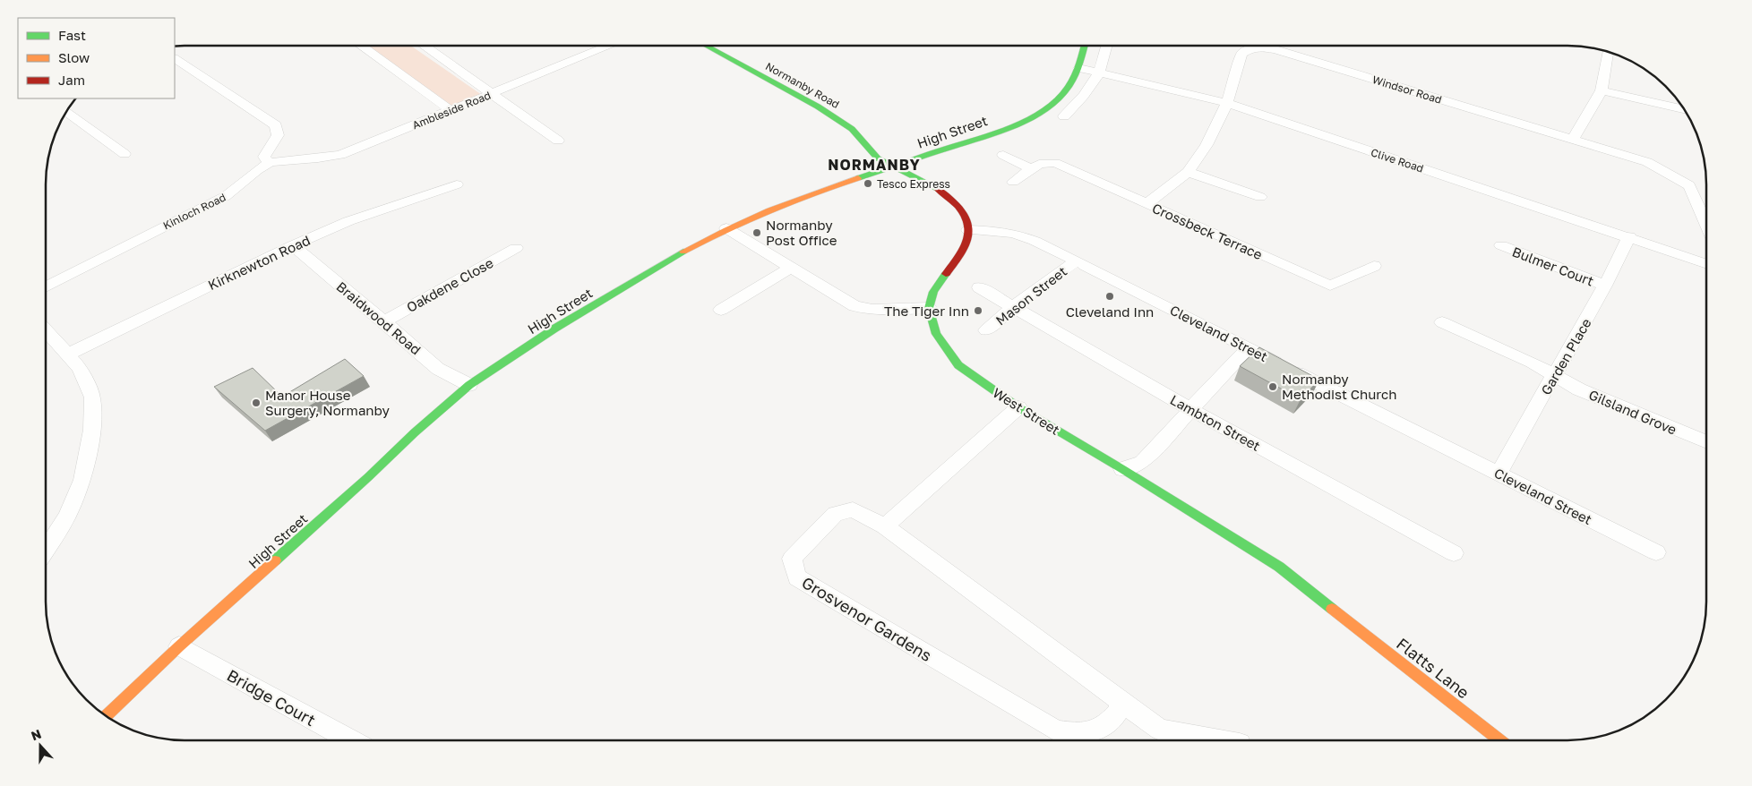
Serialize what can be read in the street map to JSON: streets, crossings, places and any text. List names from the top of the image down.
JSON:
{
  "streets": {
    "main road": [
      "Normanby Road",
      "High Street",
      "West Street",
      "Flatts Lane"
    ],
    "street": [
      "Windsor Road",
      "Ambleside Road",
      "Clive Road",
      "Kinloch Road",
      "Crossbeck Terrace",
      "Kirknewton Road",
      "Bulmer Court",
      "Oakdene Close",
      "Mason Street",
      "Braidwood Road",
      "Cleveland Street",
      "Garden Place",
      "Gilsland Grove",
      "Lambton Street",
      "Grosvenor Gardens",
      "Bridge Court"
    ]
  },
  "crossings": [
    ["Normanby Road", "High Street"],
    ["Windsor Road", "Clive Road"],
    ["Windsor Road", "Crossbeck Terrace"],
    ["Ambleside Road", "Kinloch Road"],
    ["High Street", "Clive Road"],
    ["High Street", "Braidwood Road"],
    ["High Street", "Bridge Court"],
    ["Clive Road", "Garden Place"],
    ["Kirknewton Road", "Braidwood Road"],
    ["Bulmer Court", "Garden Place"],
    ["Oakdene Close", "Braidwood Road"],
    ["Mason Street", "Cleveland Street"],
    ["Mason Street", "Lambton Street"],
    ["Cleveland Street", "Garden Place"],
    ["Garden Place", "Gilsland Grove"],
    ["West Street", "Flatts Lane"]
  ],
  "districts": ["NORMANBY"],
  "places": [
    "Tesco Express",
    "Normanby Post Office",
    "Cleveland Inn",
    "The Tiger Inn",
    "Normanby Methodist Church",
    "Manor House Surgery, Normanby"
  ],
  "legend": ["Fast", "Slow", "Jam"],
  "north": "top"
}
